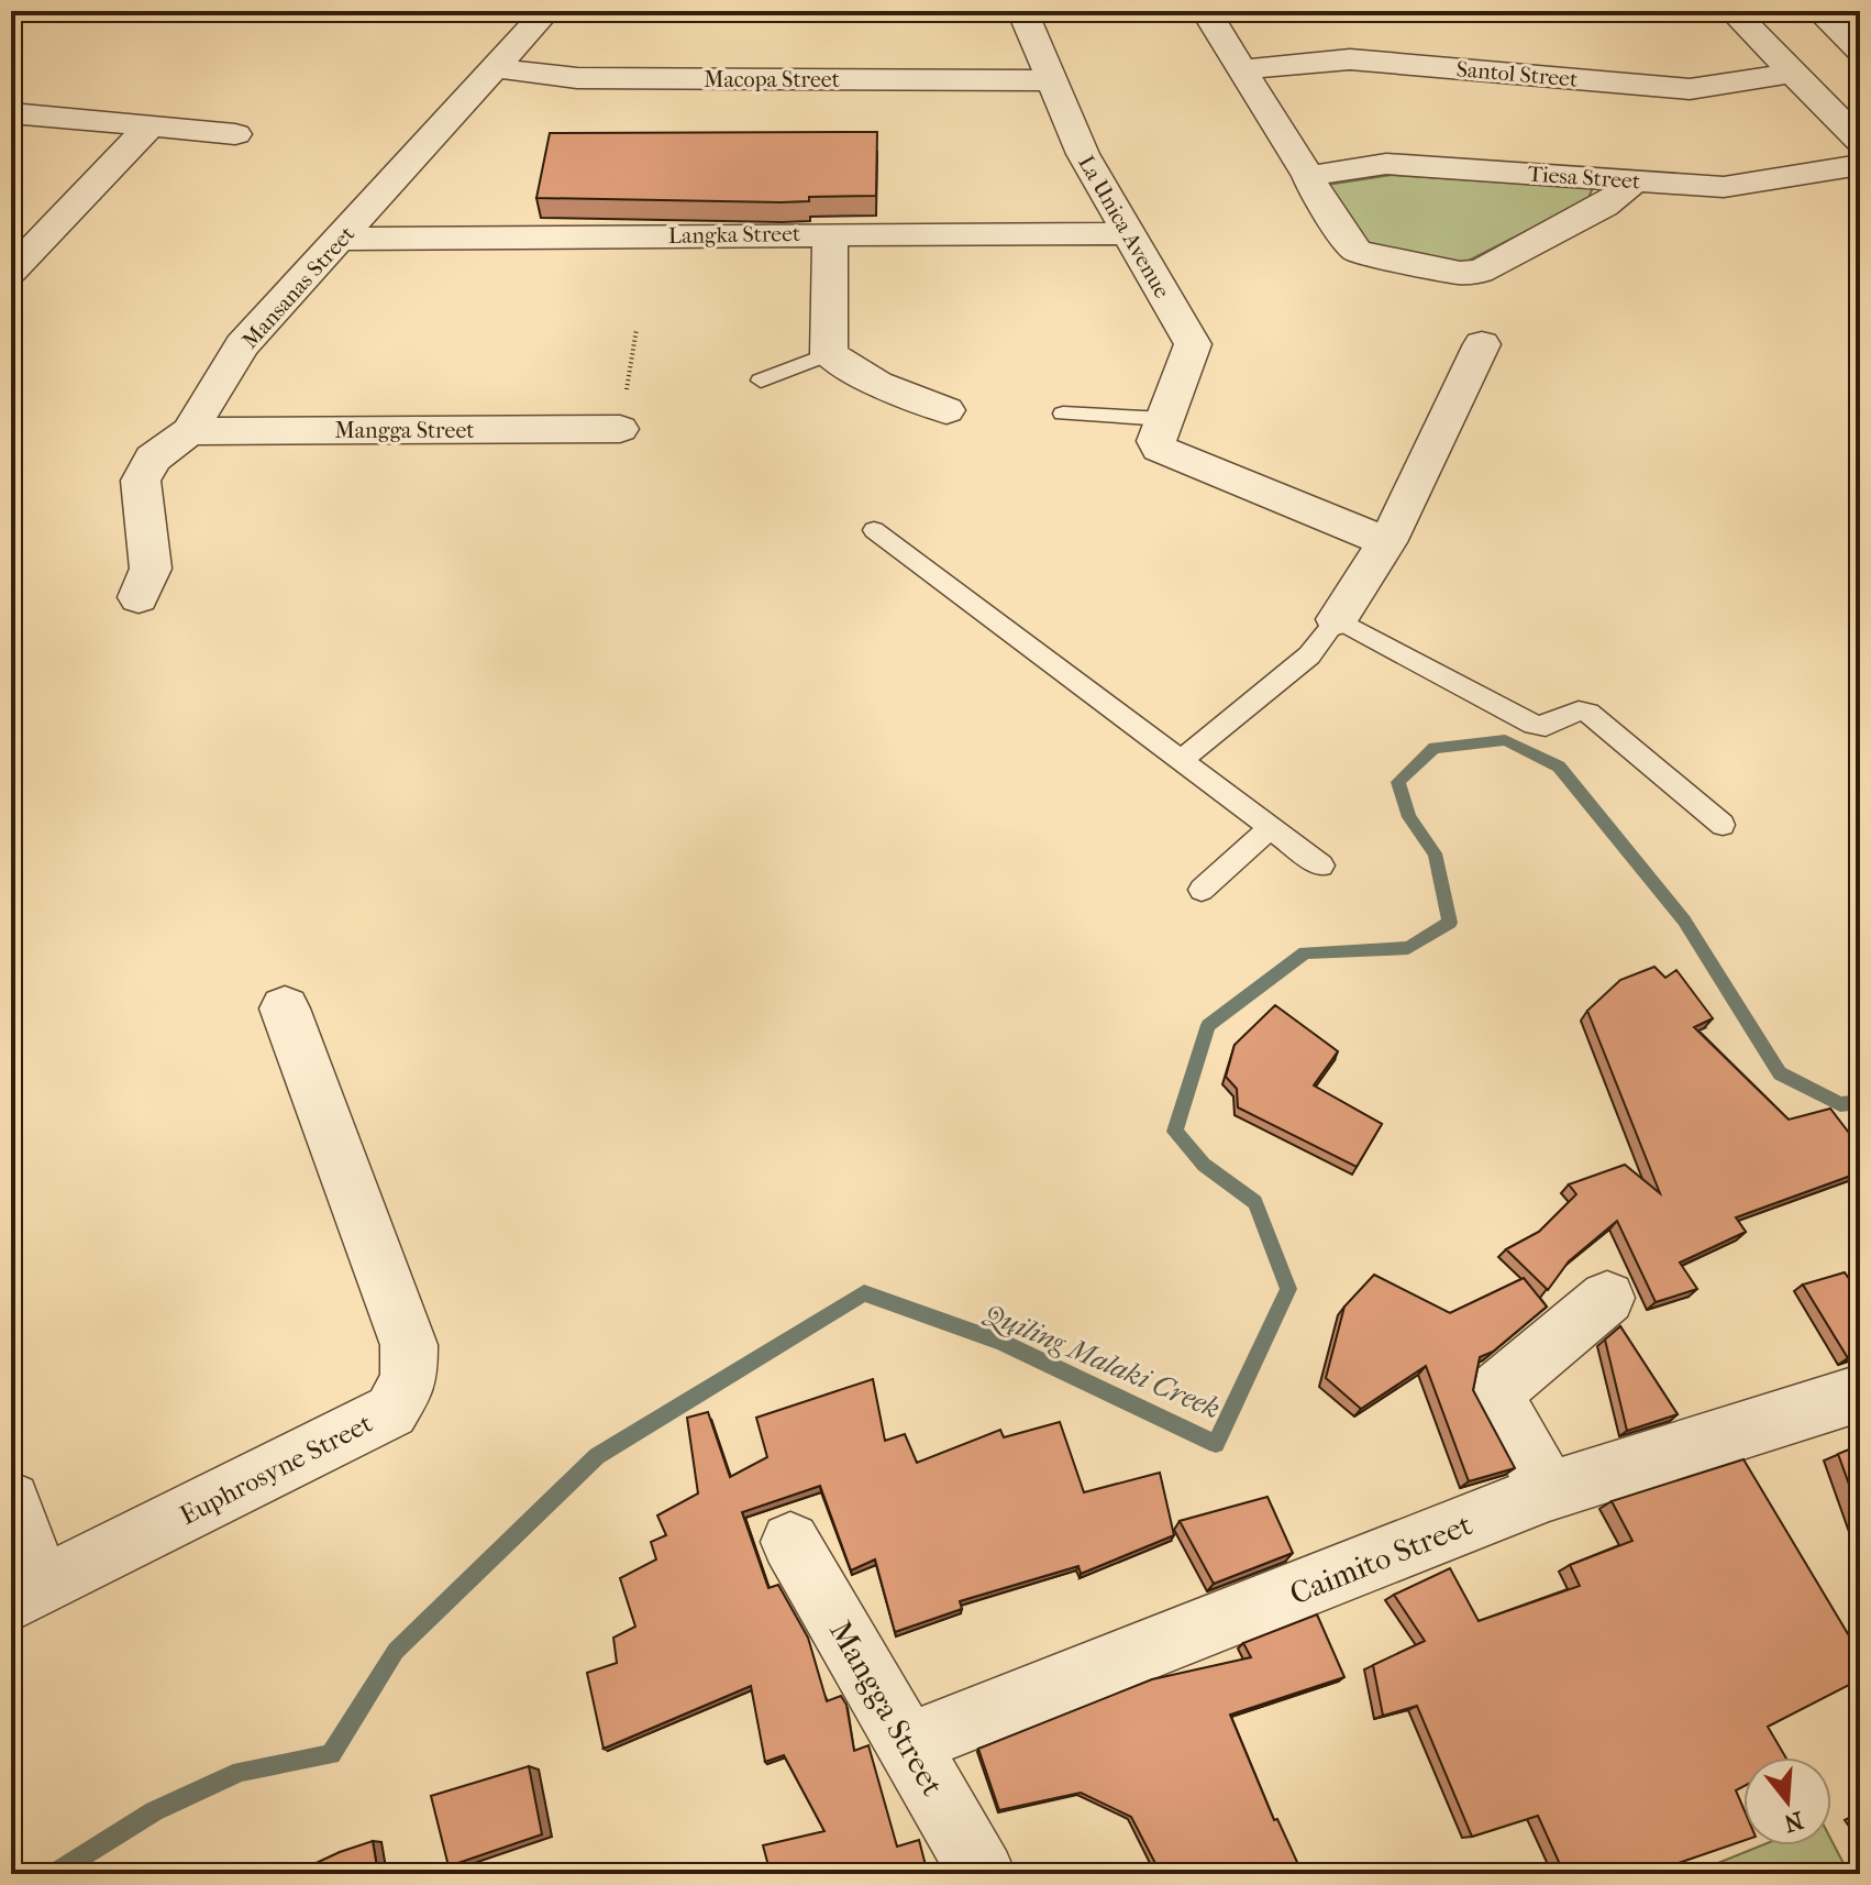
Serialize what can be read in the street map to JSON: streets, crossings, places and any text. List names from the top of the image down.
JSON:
{
  "streets": {
    "street": [
      "Santol Street",
      "Macopa Street",
      "Tiesa Street",
      "La Unica Avenue",
      "Langka Street",
      "Mansanas Street",
      "Mangga Street",
      "Euphrosyne Street",
      "Caimito Street"
    ]
  },
  "crossings": [
    ["Macopa Street", "La Unica Avenue"],
    ["Macopa Street", "Mansanas Street"],
    ["La Unica Avenue", "Langka Street"],
    ["Langka Street", "Mansanas Street"],
    ["Mansanas Street", "Mangga Street"],
    ["Mangga Street", "Caimito Street"]
  ],
  "water": ["Quiling Malaki Creek"],
  "north": "bottom"
}
